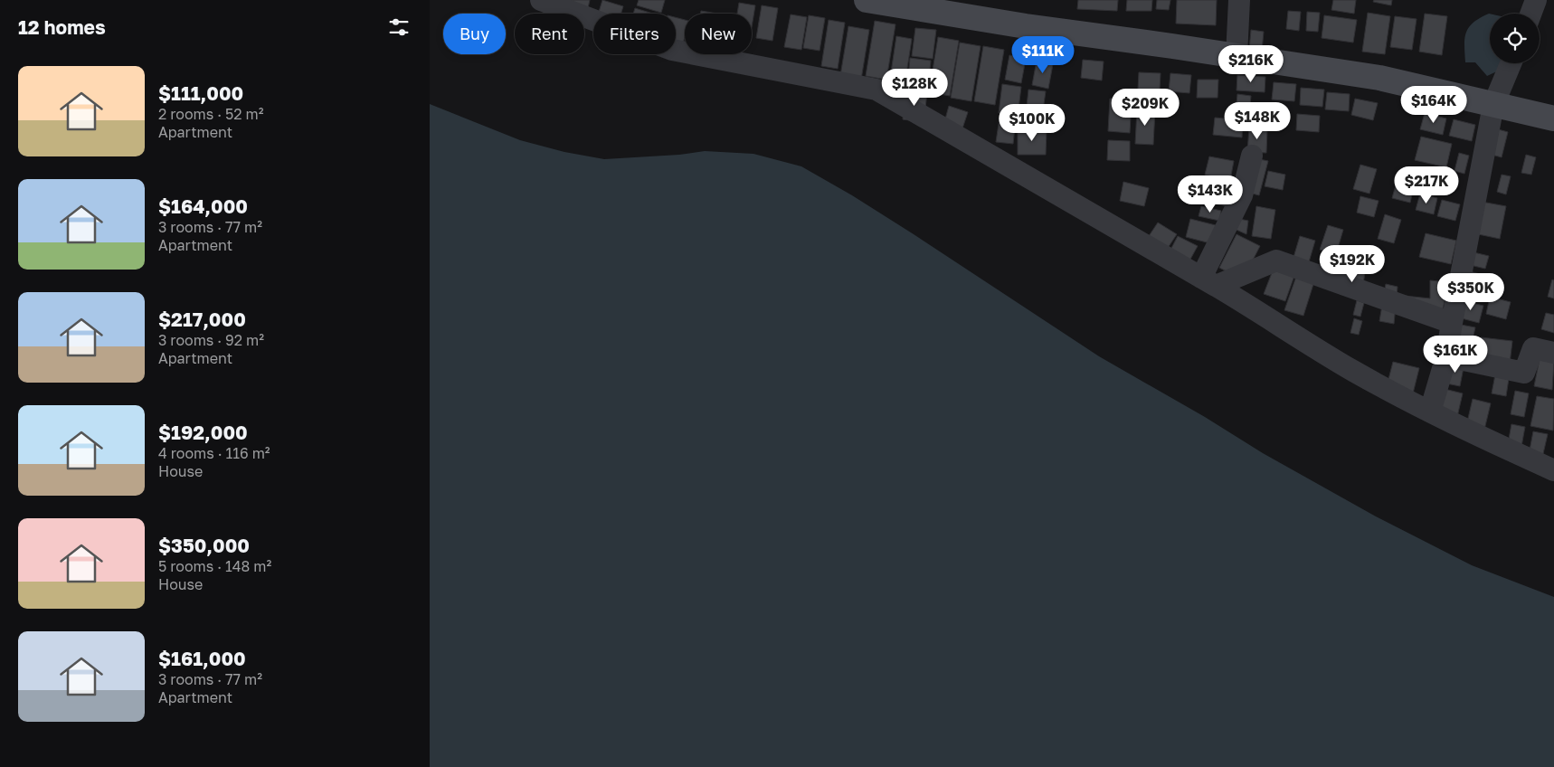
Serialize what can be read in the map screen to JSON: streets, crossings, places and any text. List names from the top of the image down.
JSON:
{
  "page": {
    "heading": "12 homes",
    "chip": [
      "Buy",
      "Rent",
      "Filters",
      "New"
    ],
    "price": [
      "$111K",
      "$216K",
      "$128K",
      "$164K",
      "$209K",
      "$148K",
      "$100K",
      "$217K",
      "$143K",
      "$192K",
      "$350K",
      "$161K"
    ],
    "list": [
      {
        "name": "$111,000",
        "note": "2 rooms · 52 m² · Apartment"
      },
      {
        "name": "$164,000",
        "note": "3 rooms · 77 m² · Apartment"
      },
      {
        "name": "$217,000",
        "note": "3 rooms · 92 m² · Apartment"
      },
      {
        "name": "$192,000",
        "note": "4 rooms · 116 m² · House"
      },
      {
        "name": "$350,000",
        "note": "5 rooms · 148 m² · House"
      },
      {
        "name": "$161,000",
        "note": "3 rooms · 77 m² · Apartment"
      }
    ]
  }
}
